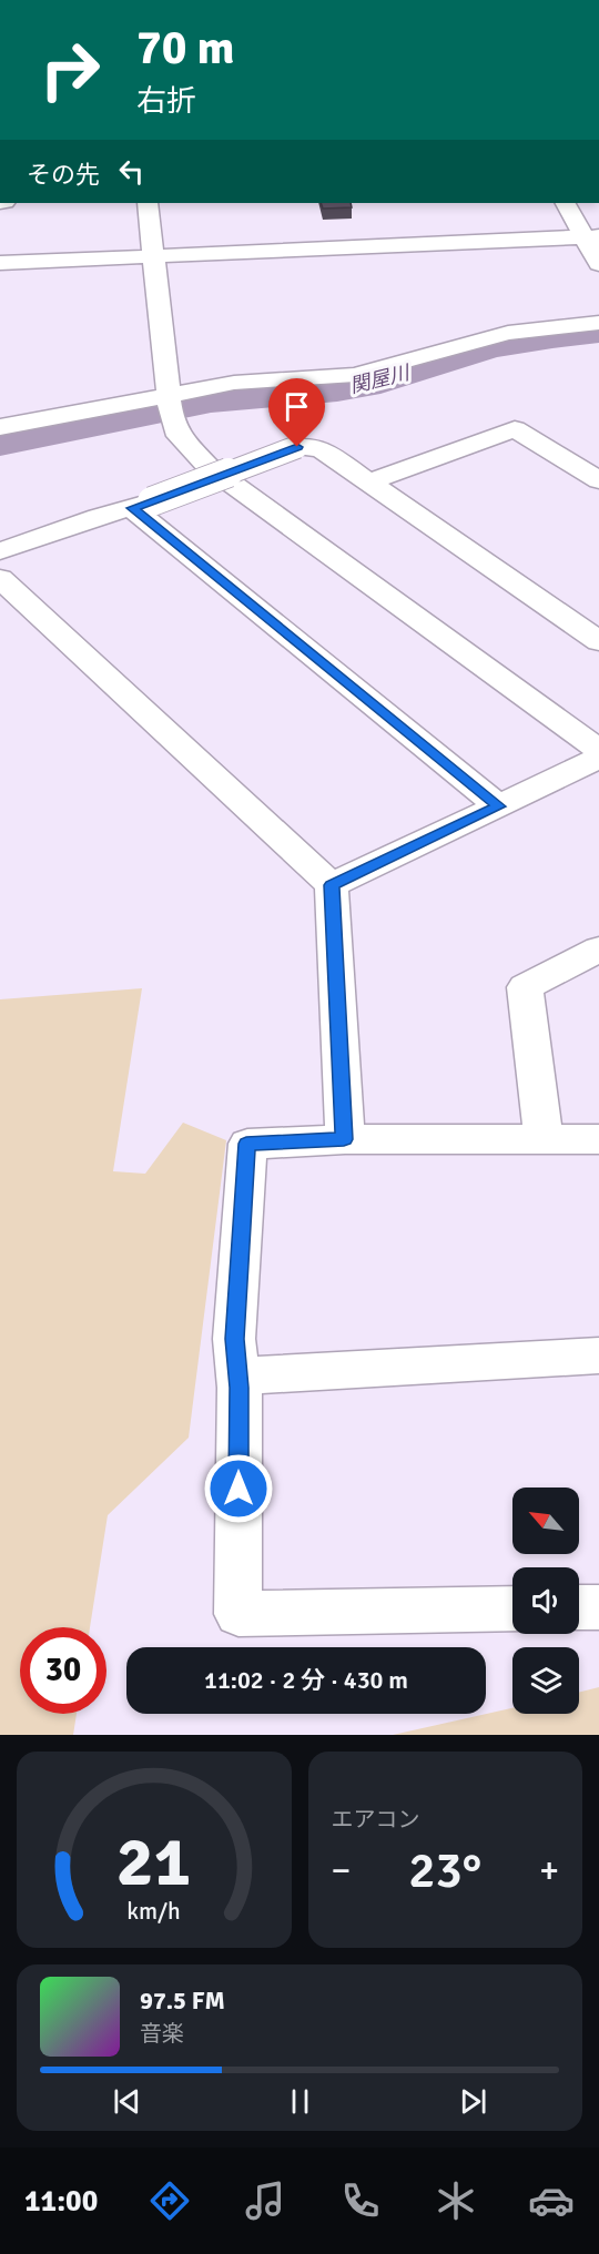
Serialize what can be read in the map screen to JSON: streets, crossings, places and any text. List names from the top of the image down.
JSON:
{
  "water": ["関屋川"],
  "north": "top left",
  "page": {
    "turn": ["70 m", "右折"],
    "then": "その先",
    "limit": "30",
    "trip": "11:02 · 2 分 · 430 m",
    "tile": "エアコン",
    "heat": ["−", "23°", "+"],
    "song": ["97.5 FM", "音楽"],
    "tabs": "11:00",
    "gauge": ["21", "km/h"]
  }
}
